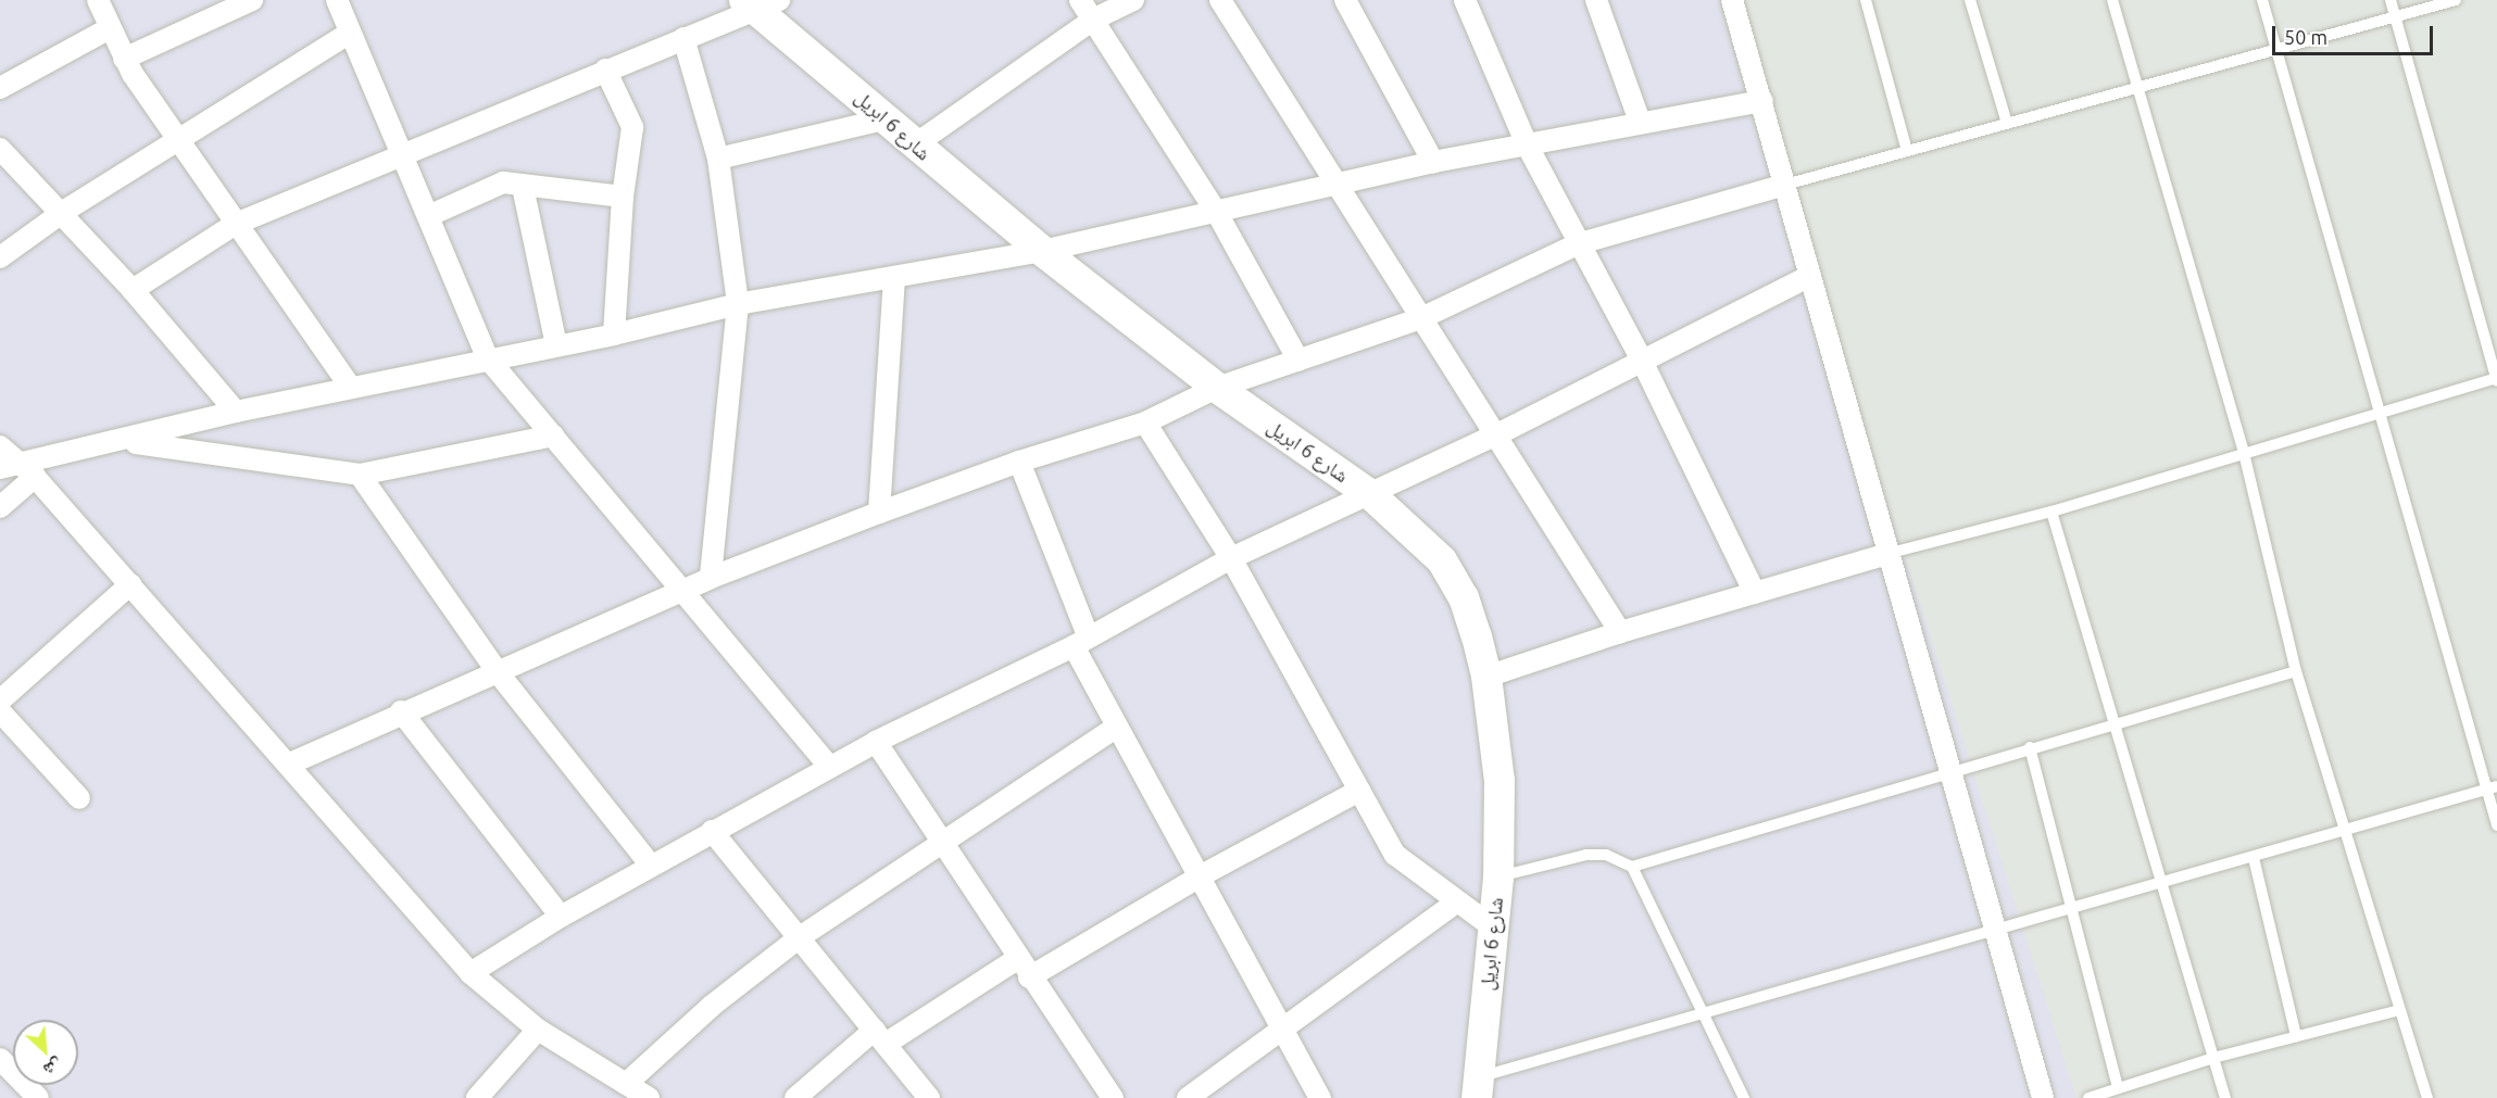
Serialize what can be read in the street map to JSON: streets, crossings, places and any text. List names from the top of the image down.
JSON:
{
  "streets": {
    "street": ["شارع 6 ابريل"]
  },
  "scale_bar": "50 m",
  "north": "bottom right"
}
